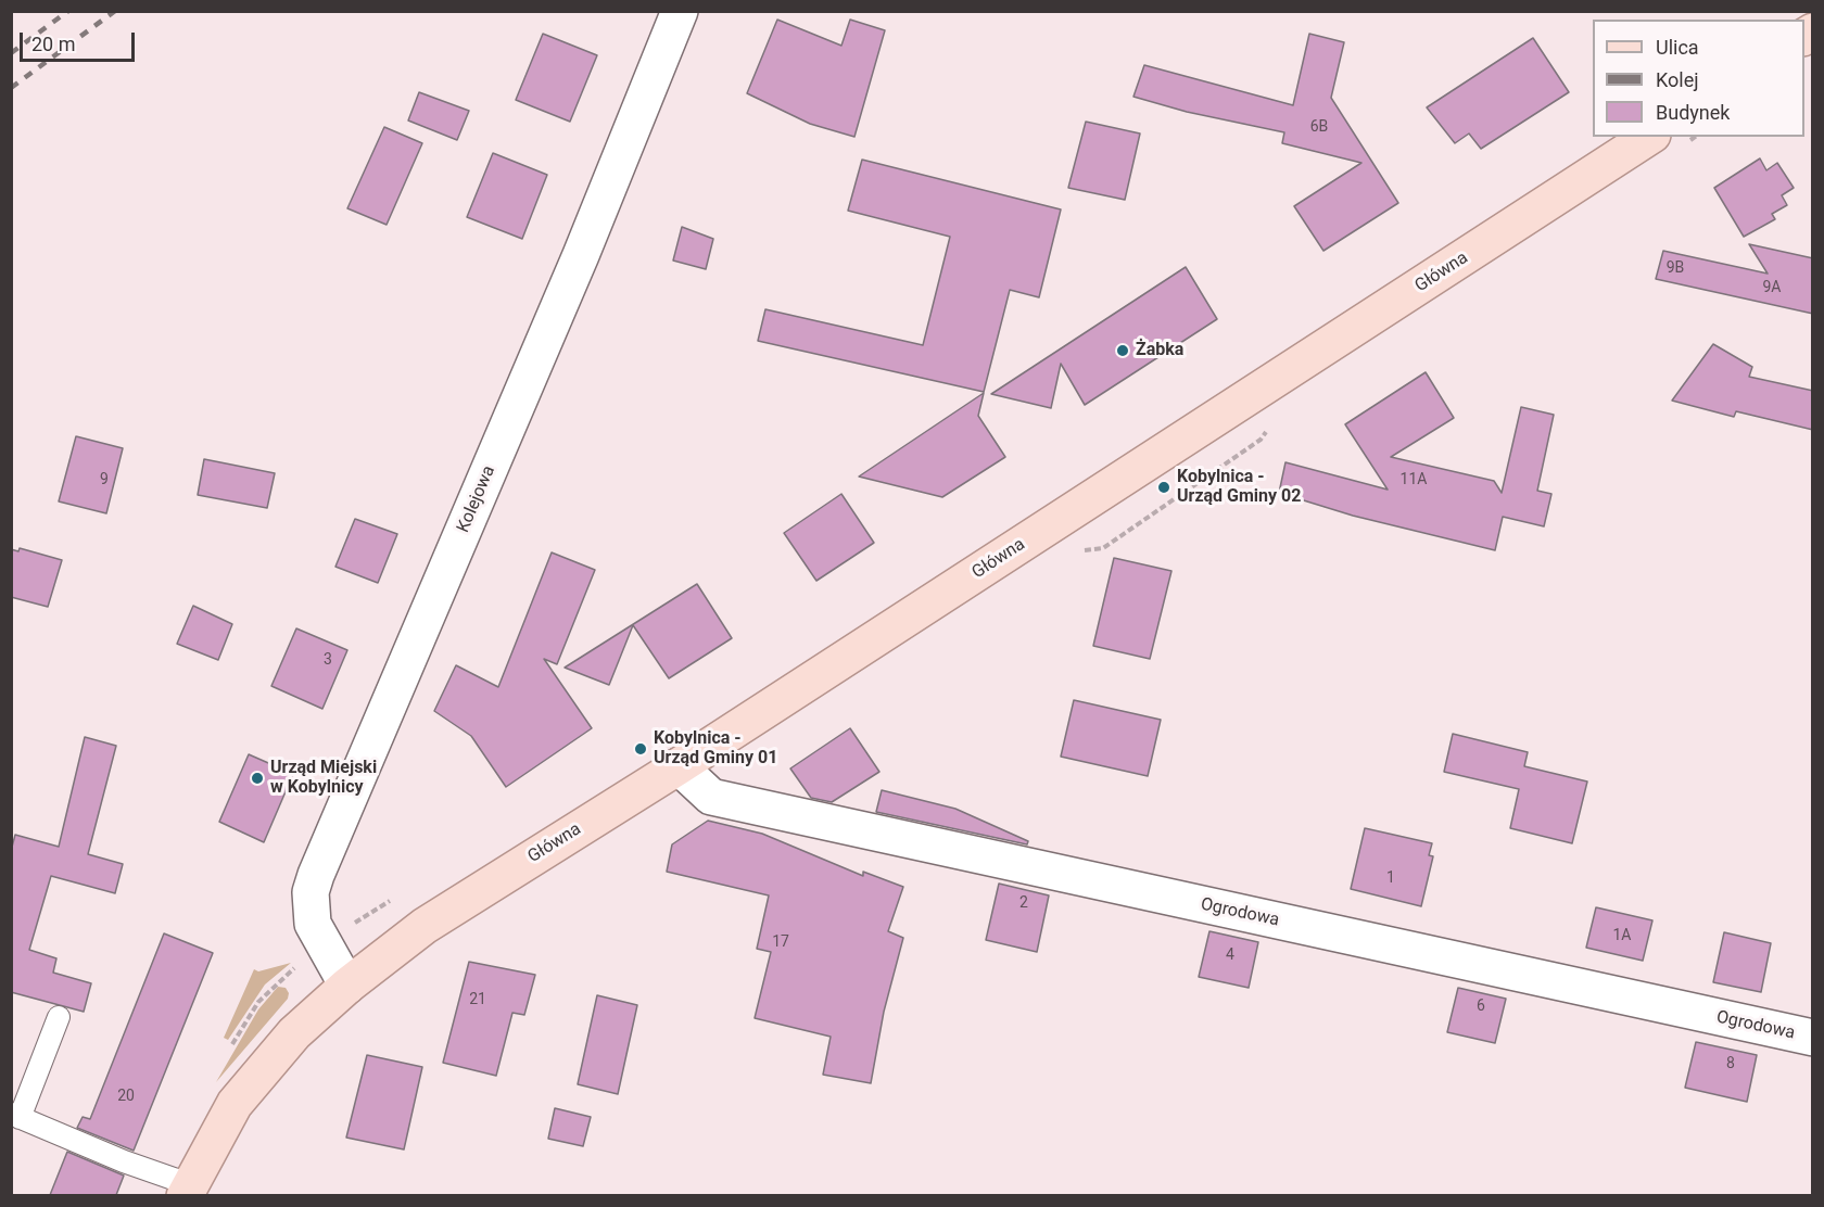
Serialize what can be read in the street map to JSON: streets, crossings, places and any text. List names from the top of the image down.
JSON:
{
  "streets": {
    "main road": ["Główna"],
    "street": ["Kolejowa", "Ogrodowa"]
  },
  "crossings": [
    ["Główna", "Kolejowa"],
    ["Główna", "Ogrodowa"]
  ],
  "places": [
    "Żabka",
    "Kobylnica - Urząd Gminy 02",
    "Kobylnica - Urząd Gminy 01",
    "Urząd Miejski w Kobylnicy"
  ],
  "house_numbers": [
    "6B",
    "9B",
    "9A",
    "9",
    "11A",
    "3",
    "1",
    "2",
    "1A",
    "17",
    "4",
    "21",
    "6",
    "8",
    "20"
  ],
  "legend": ["Ulica", "Kolej", "Budynek"],
  "scale_bar": "20 m"
}
